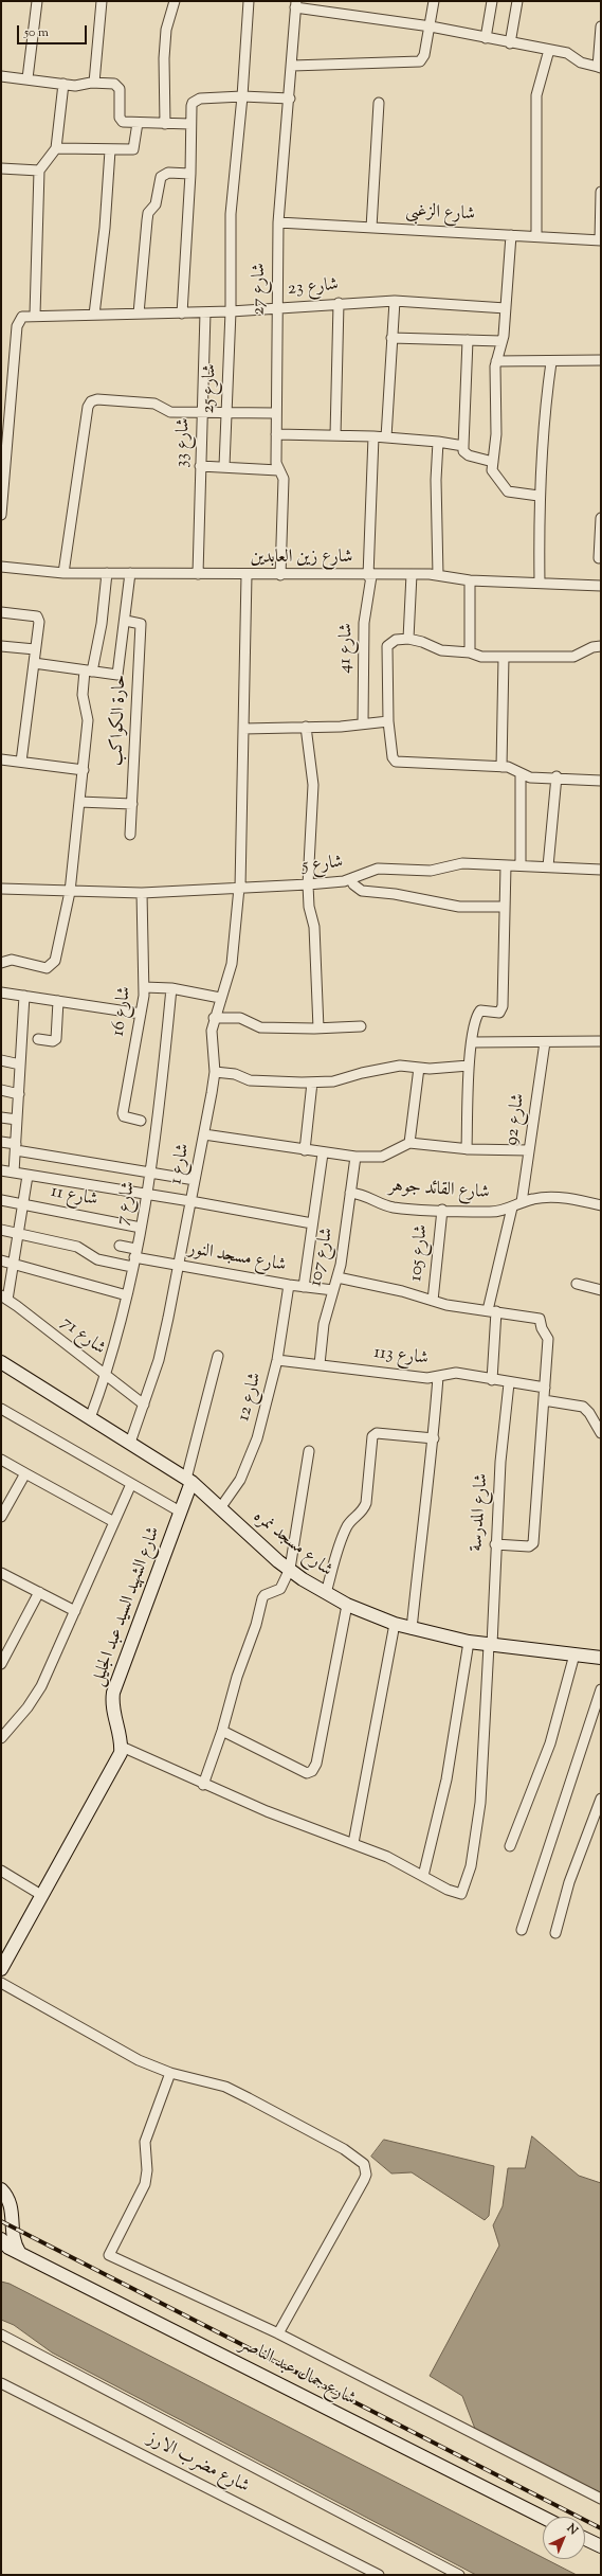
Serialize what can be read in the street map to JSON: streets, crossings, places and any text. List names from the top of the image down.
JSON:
{
  "streets": {
    "street": [
      "شارع الزغبى",
      "شارع 23",
      "شارع 27",
      "شارع 25",
      "شارع 33",
      "شارع زين العابدين",
      "شارع 41",
      "حارة الكواكب",
      "شارع 5",
      "شارع 16",
      "شارع 92",
      "شارع 1",
      "شارع القائد جوهر",
      "شارع 11",
      "شارع 7",
      "شارع 105",
      "شارع 107",
      "شارع مسجد النور",
      "شارع 71",
      "شارع 113",
      "شارع 12",
      "شارع المدرسة",
      "شارع مسجد نمره",
      "شارع الشهيد السيد عبد الجليل",
      "شارع جمال عبد الناصر",
      "شارع مضرب الارز"
    ]
  },
  "crossings": [
    ["شارع الزغبى", "شارع 27"],
    ["شارع 23", "شارع 27"],
    ["شارع 23", "شارع 25"],
    ["شارع 23", "شارع 33"],
    ["شارع 27", "شارع زين العابدين"],
    ["شارع 33", "شارع زين العابدين"],
    ["شارع زين العابدين", "شارع 41"],
    ["شارع زين العابدين", "شارع 1"],
    ["شارع 5", "شارع 16"],
    ["شارع 5", "شارع 1"],
    ["شارع 92", "شارع القائد جوهر"],
    ["شارع 1", "شارع مسجد النور"],
    ["شارع 1", "شارع 71"],
    ["شارع 1", "شارع مسجد نمره"],
    ["شارع القائد جوهر", "شارع 105"],
    ["شارع القائد جوهر", "شارع 107"],
    ["شارع 11", "شارع 7"],
    ["شارع 7", "شارع مسجد النور"],
    ["شارع 7", "شارع 71"],
    ["شارع 7", "شارع مسجد نمره"],
    ["شارع 107", "شارع مسجد النور"],
    ["شارع 107", "شارع 113"],
    ["شارع مسجد النور", "شارع 12"],
    ["شارع 113", "شارع 12"],
    ["شارع 113", "شارع المدرسة"],
    ["شارع 12", "شارع مسجد نمره"],
    ["شارع المدرسة", "شارع مسجد نمره"],
    ["شارع مسجد نمره", "شارع الشهيد السيد عبد الجليل"]
  ],
  "scale_bar": "50 m",
  "north": "top right"
}
